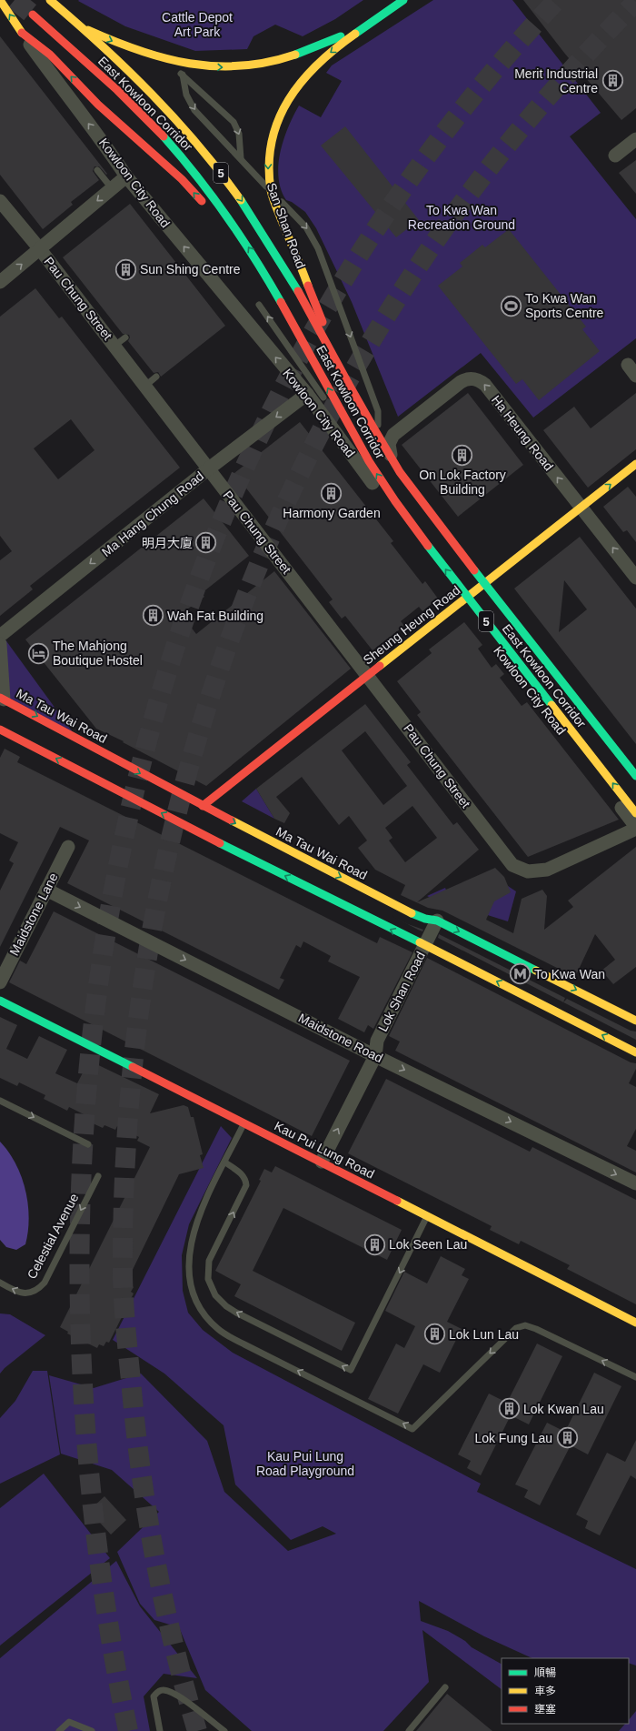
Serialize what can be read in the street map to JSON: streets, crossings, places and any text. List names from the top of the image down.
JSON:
{
  "streets": {
    "main road": [
      "East Kowloon Corridor",
      "5",
      "Kowloon City Road",
      "San Shan Road",
      "Sheung Heung Road",
      "Ma Tau Wai Road",
      "Kau Pui Lung Road"
    ],
    "street": [
      "Pau Chung Street",
      "Ha Heung Road",
      "Ma Hang Chung Road",
      "Maidstone Lane",
      "Lok Shan Road",
      "Maidstone Road"
    ],
    "lane": ["Celestial Avenue"]
  },
  "crossings": [
    ["East Kowloon Corridor", "San Shan Road"],
    ["Kowloon City Road", "Pau Chung Street"],
    ["Kowloon City Road", "Ma Hang Chung Road"],
    ["Kowloon City Road", "Sheung Heung Road"],
    ["Pau Chung Street", "Ma Hang Chung Road"],
    ["Pau Chung Street", "Sheung Heung Road"],
    ["Ha Heung Road", "Sheung Heung Road"],
    ["Sheung Heung Road", "Ma Tau Wai Road"],
    ["Ma Tau Wai Road", "Lok Shan Road"],
    ["Maidstone Lane", "Maidstone Road"],
    ["Lok Shan Road", "Maidstone Road"],
    ["Lok Shan Road", "Kau Pui Lung Road"]
  ],
  "one_way": [
    "Ma Hang Chung Road",
    "Lok Shan Road",
    "Maidstone Road",
    "Celestial Avenue"
  ],
  "parks": ["Cattle Depot Art Park", "To Kwa Wan Recreation Ground", "Kau Pui Lung Road Playground"],
  "places": {
    "building": [
      "Merit Industrial Centre",
      "Sun Shing Centre",
      "On Lok Factory Building",
      "Harmony Garden",
      "明月大廈",
      "Wah Fat Building",
      "Lok Seen Lau",
      "Lok Lun Lau",
      "Lok Kwan Lau",
      "Lok Fung Lau"
    ],
    "sports": ["To Kwa Wan Sports Centre"],
    "hotel": ["The Mahjong Boutique Hostel"],
    "metro station": ["To Kwa Wan"]
  },
  "legend": ["順暢", "車多", "壅塞"]
}
